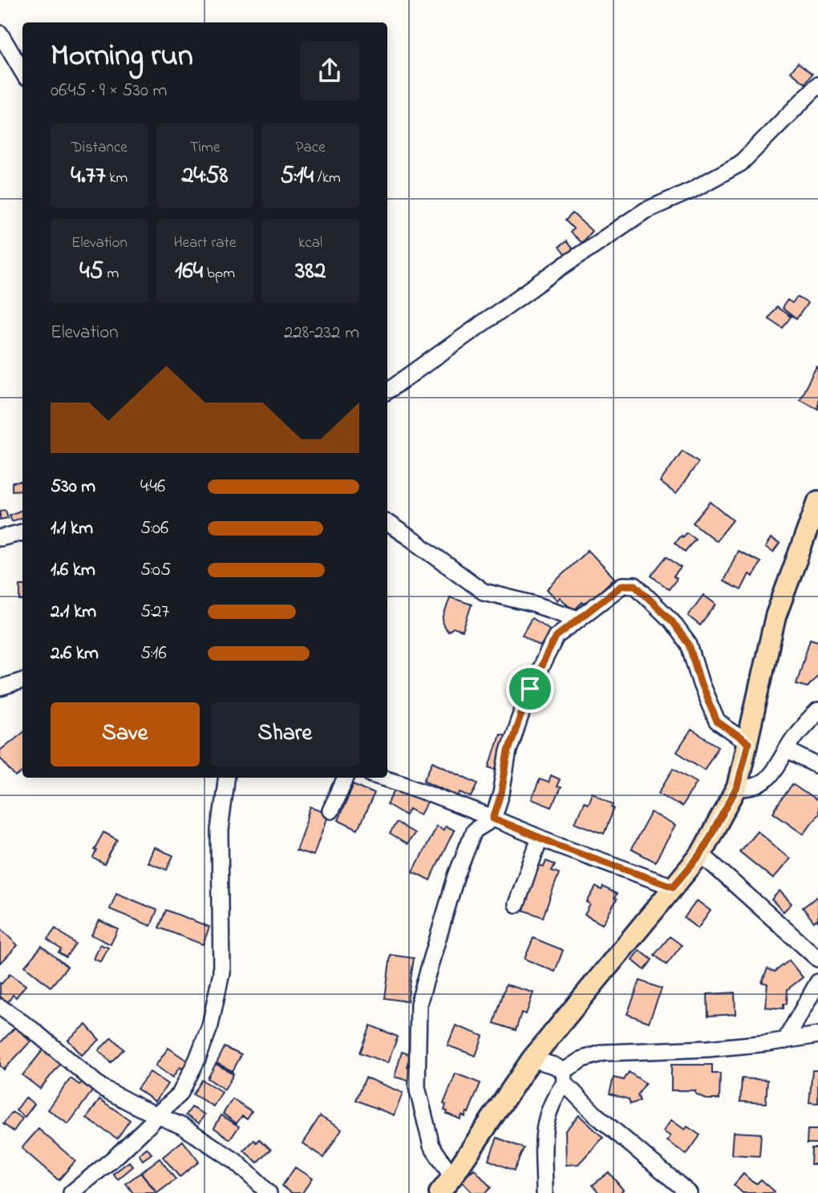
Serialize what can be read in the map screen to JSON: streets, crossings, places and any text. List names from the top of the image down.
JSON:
{
  "page": {
    "heading": ["Morning run", "06:45 · 9 × 530 m"],
    "stats": [
      ["Distance", "4.77 km"],
      ["Time", "24:58"],
      ["Pace", "5:14 /km"],
      ["Elevation", "45 m"],
      ["Heart rate", "164 bpm"],
      ["kcal", "382"]
    ],
    "chart": ["Elevation", "228–232 m"],
    "list": [
      {
        "name": "530 m",
        "note": "4:46"
      },
      {
        "name": "1.1 km",
        "note": "5:06"
      },
      {
        "name": "1.6 km",
        "note": "5:05"
      },
      {
        "name": "2.1 km",
        "note": "5:27"
      },
      {
        "name": "2.6 km",
        "note": "5:16"
      }
    ],
    "buttons": ["Save", "Share"]
  }
}
